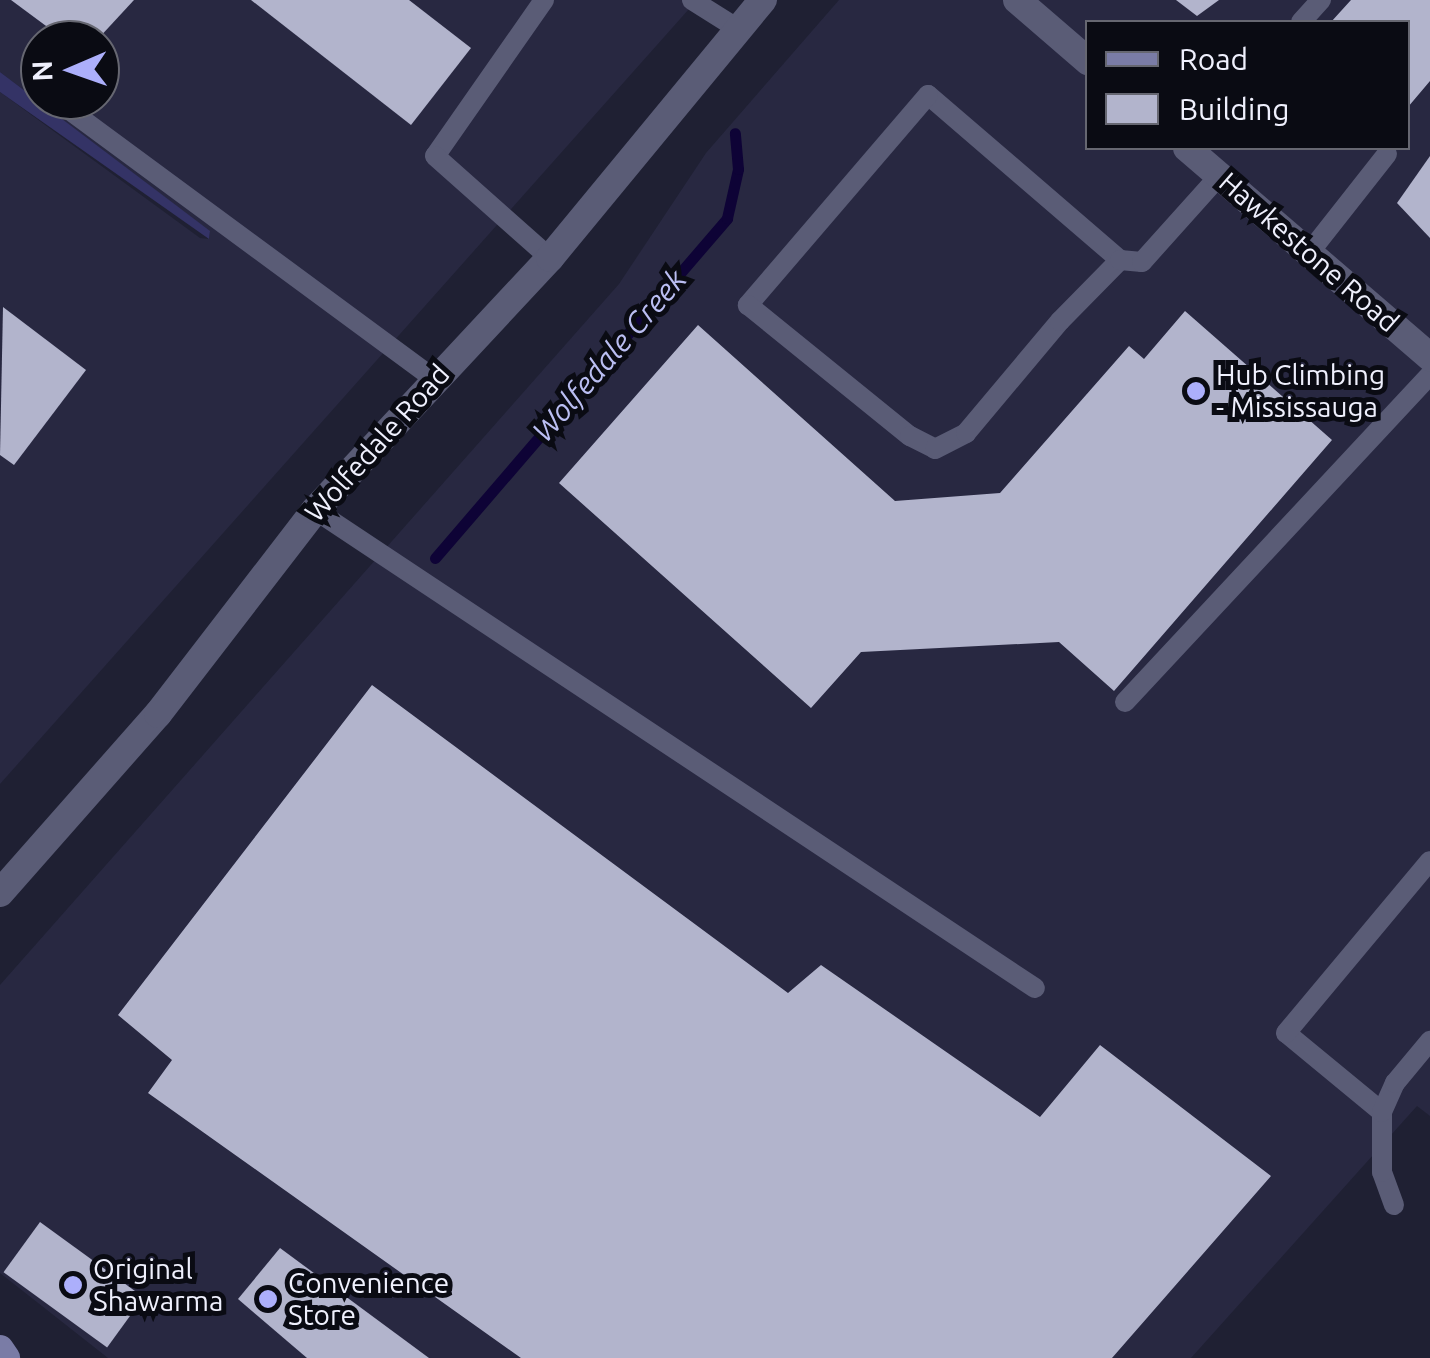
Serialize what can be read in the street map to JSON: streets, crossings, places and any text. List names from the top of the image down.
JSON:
{
  "streets": {
    "street": ["Hawkestone Road", "Wolfedale Road"]
  },
  "water": ["Wolfedale Creek"],
  "places": ["Hub Climbing - Mississauga", "Original Shawarma", "Convenience Store"],
  "legend": ["Road", "Building"],
  "north": "left"
}
